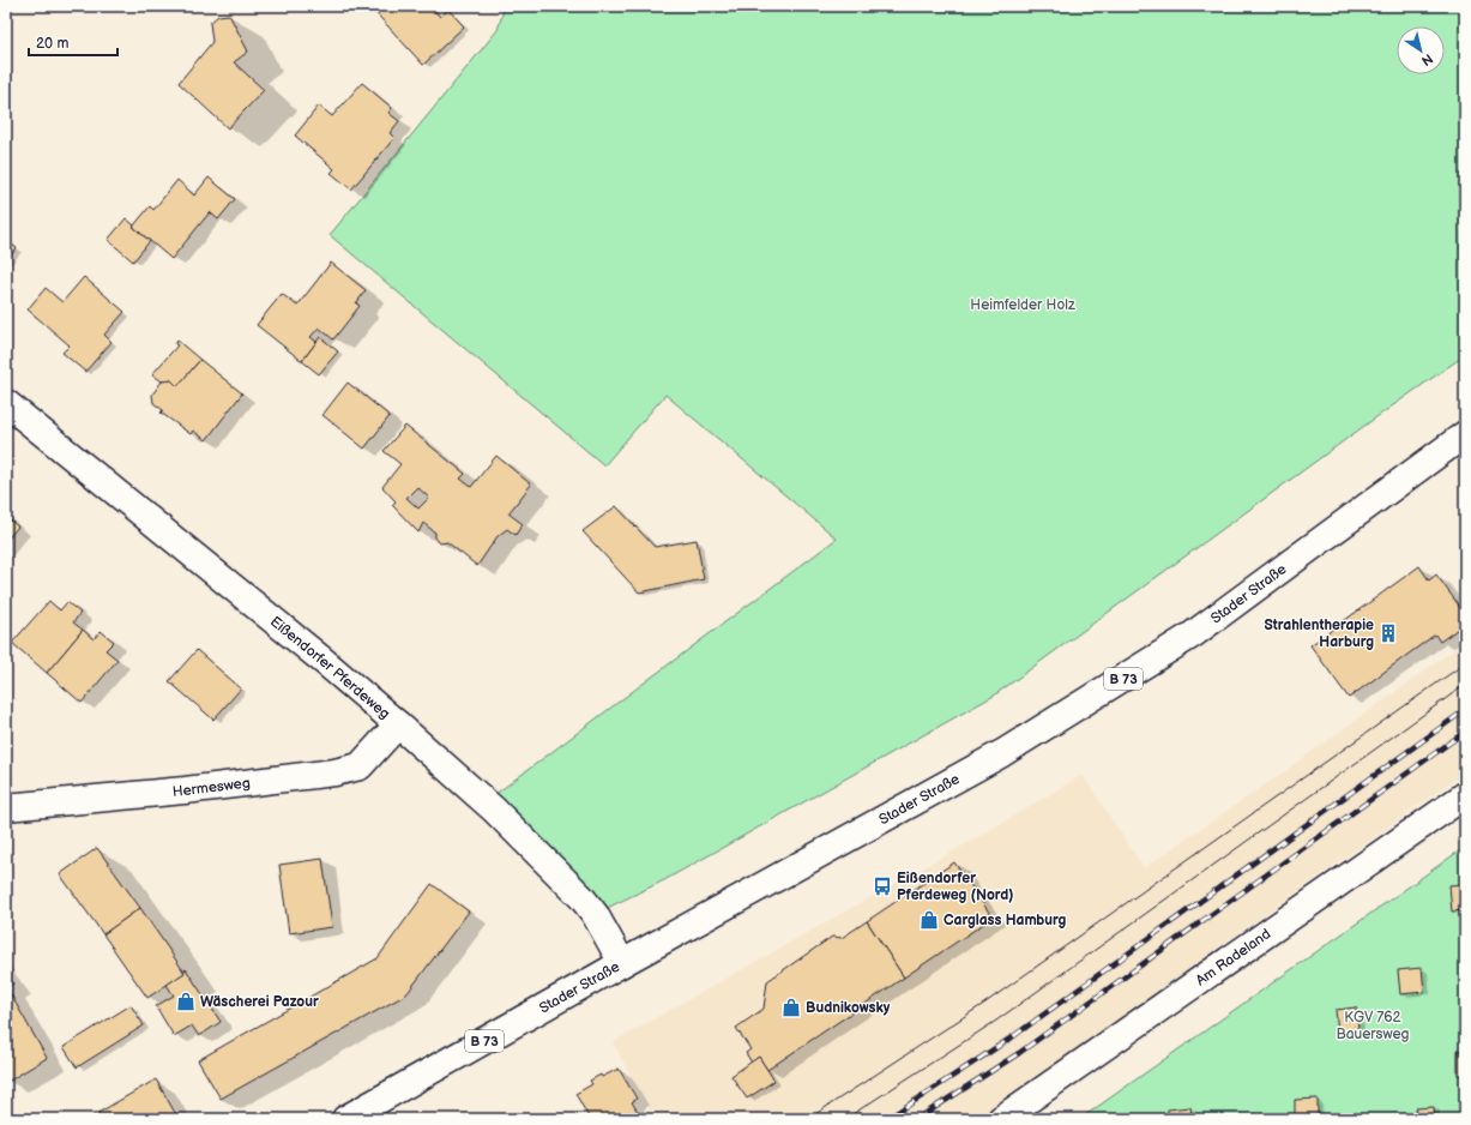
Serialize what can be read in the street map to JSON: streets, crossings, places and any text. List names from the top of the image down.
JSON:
{
  "streets": {
    "street": [
      "Stader Straße",
      "Eißendorfer Pferdeweg",
      "B 73",
      "Hermesweg",
      "Am Radeland"
    ]
  },
  "crossings": [
    ["Stader Straße", "Eißendorfer Pferdeweg"],
    ["Eißendorfer Pferdeweg", "Hermesweg"]
  ],
  "parks": ["Heimfelder Holz", "KGV 762 Bauersweg"],
  "places": {
    "building": ["Strahlentherapie Harburg"],
    "bus stop": ["Eißendorfer Pferdeweg (Nord)"],
    "shop": ["Carglass Hamburg", "Wäscherei Pazour", "Budnikowsky"]
  },
  "scale_bar": "20 m",
  "north": "bottom right"
}
